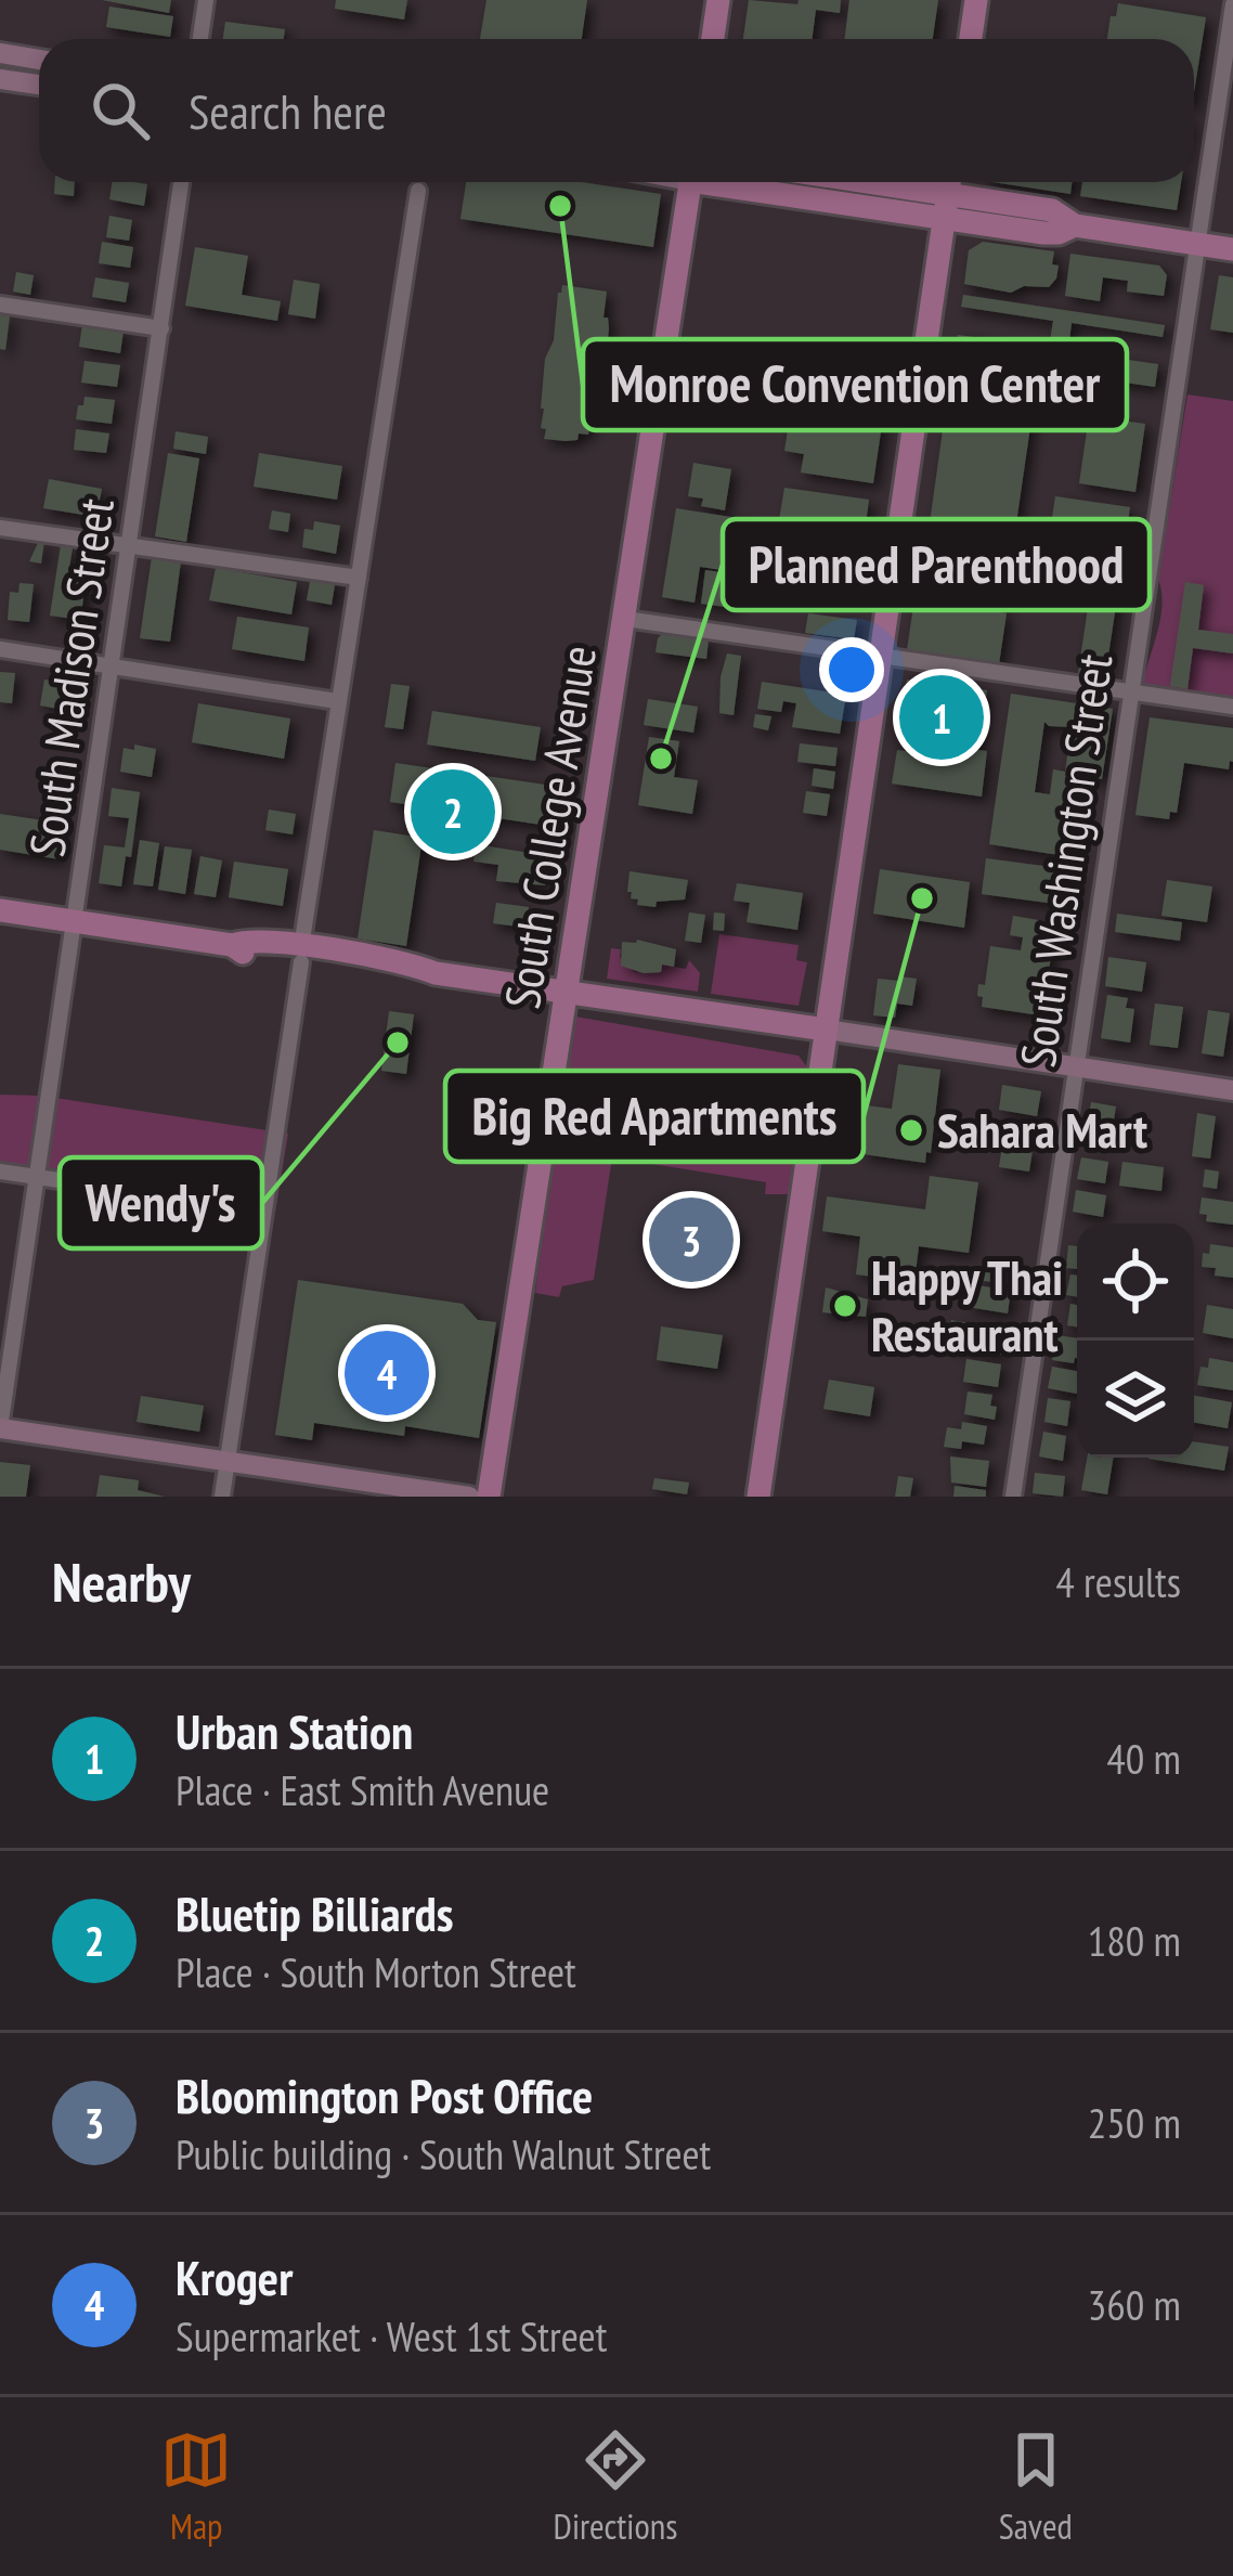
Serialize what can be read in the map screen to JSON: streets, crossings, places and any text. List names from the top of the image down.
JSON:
{
  "streets": {
    "main road": ["South College Avenue"],
    "street": ["South Madison Street", "South Washington Street"]
  },
  "places": [
    "Monroe Convention Center",
    "Planned Parenthood",
    "Big Red Apartments",
    "Wendy's",
    "Sahara Mart",
    "Happy Thai Restaurant"
  ],
  "page": {
    "search": "Search here",
    "pins": [
      "1",
      "2",
      "3",
      "4"
    ],
    "heading": ["Nearby", "4 results"],
    "list": [
      {
        "mark": "1",
        "name": "Urban Station",
        "note": "Place · East Smith Avenue",
        "value": "40 m"
      },
      {
        "mark": "2",
        "name": "Bluetip Billiards",
        "note": "Place · South Morton Street",
        "value": "180 m"
      },
      {
        "mark": "3",
        "name": "Bloomington Post Office",
        "note": "Public building · South Walnut Street",
        "value": "250 m"
      },
      {
        "mark": "4",
        "name": "Kroger",
        "note": "Supermarket · West 1st Street",
        "value": "360 m"
      }
    ],
    "nav": ["Map", "Directions", "Saved"]
  }
}
